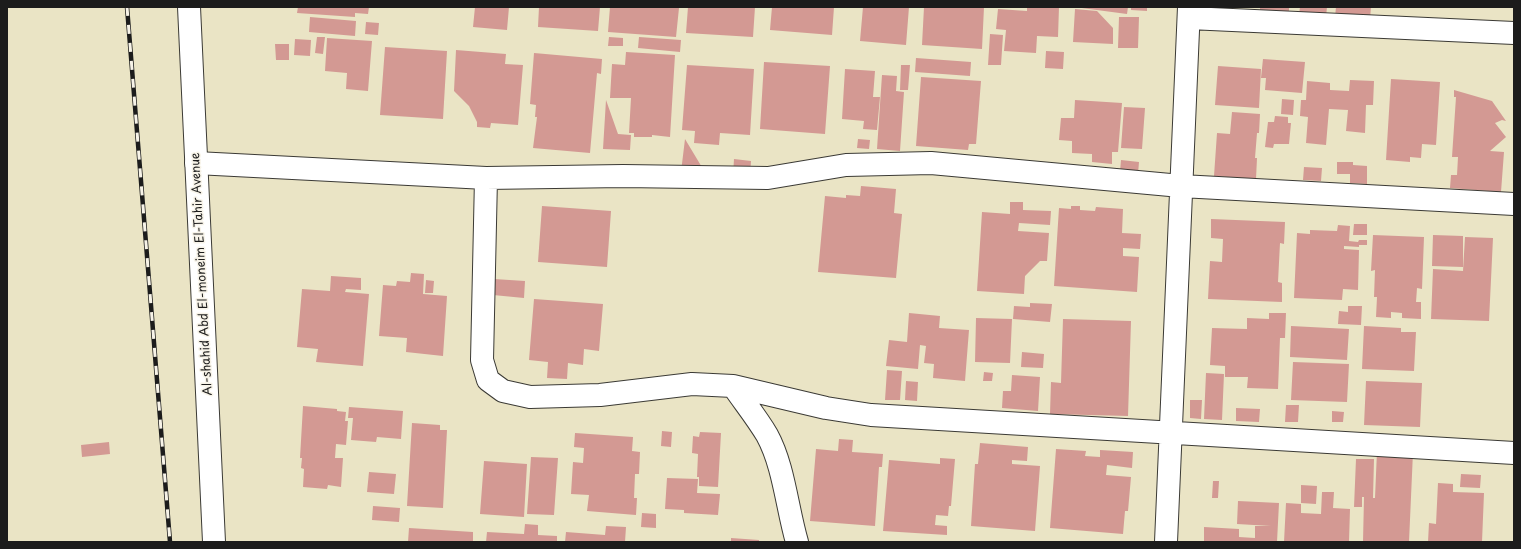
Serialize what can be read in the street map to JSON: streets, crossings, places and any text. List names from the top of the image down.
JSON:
{
  "streets": {
    "street": ["Al-shahid Abd El-moneim El-Tahir Avenue"]
  }
}
